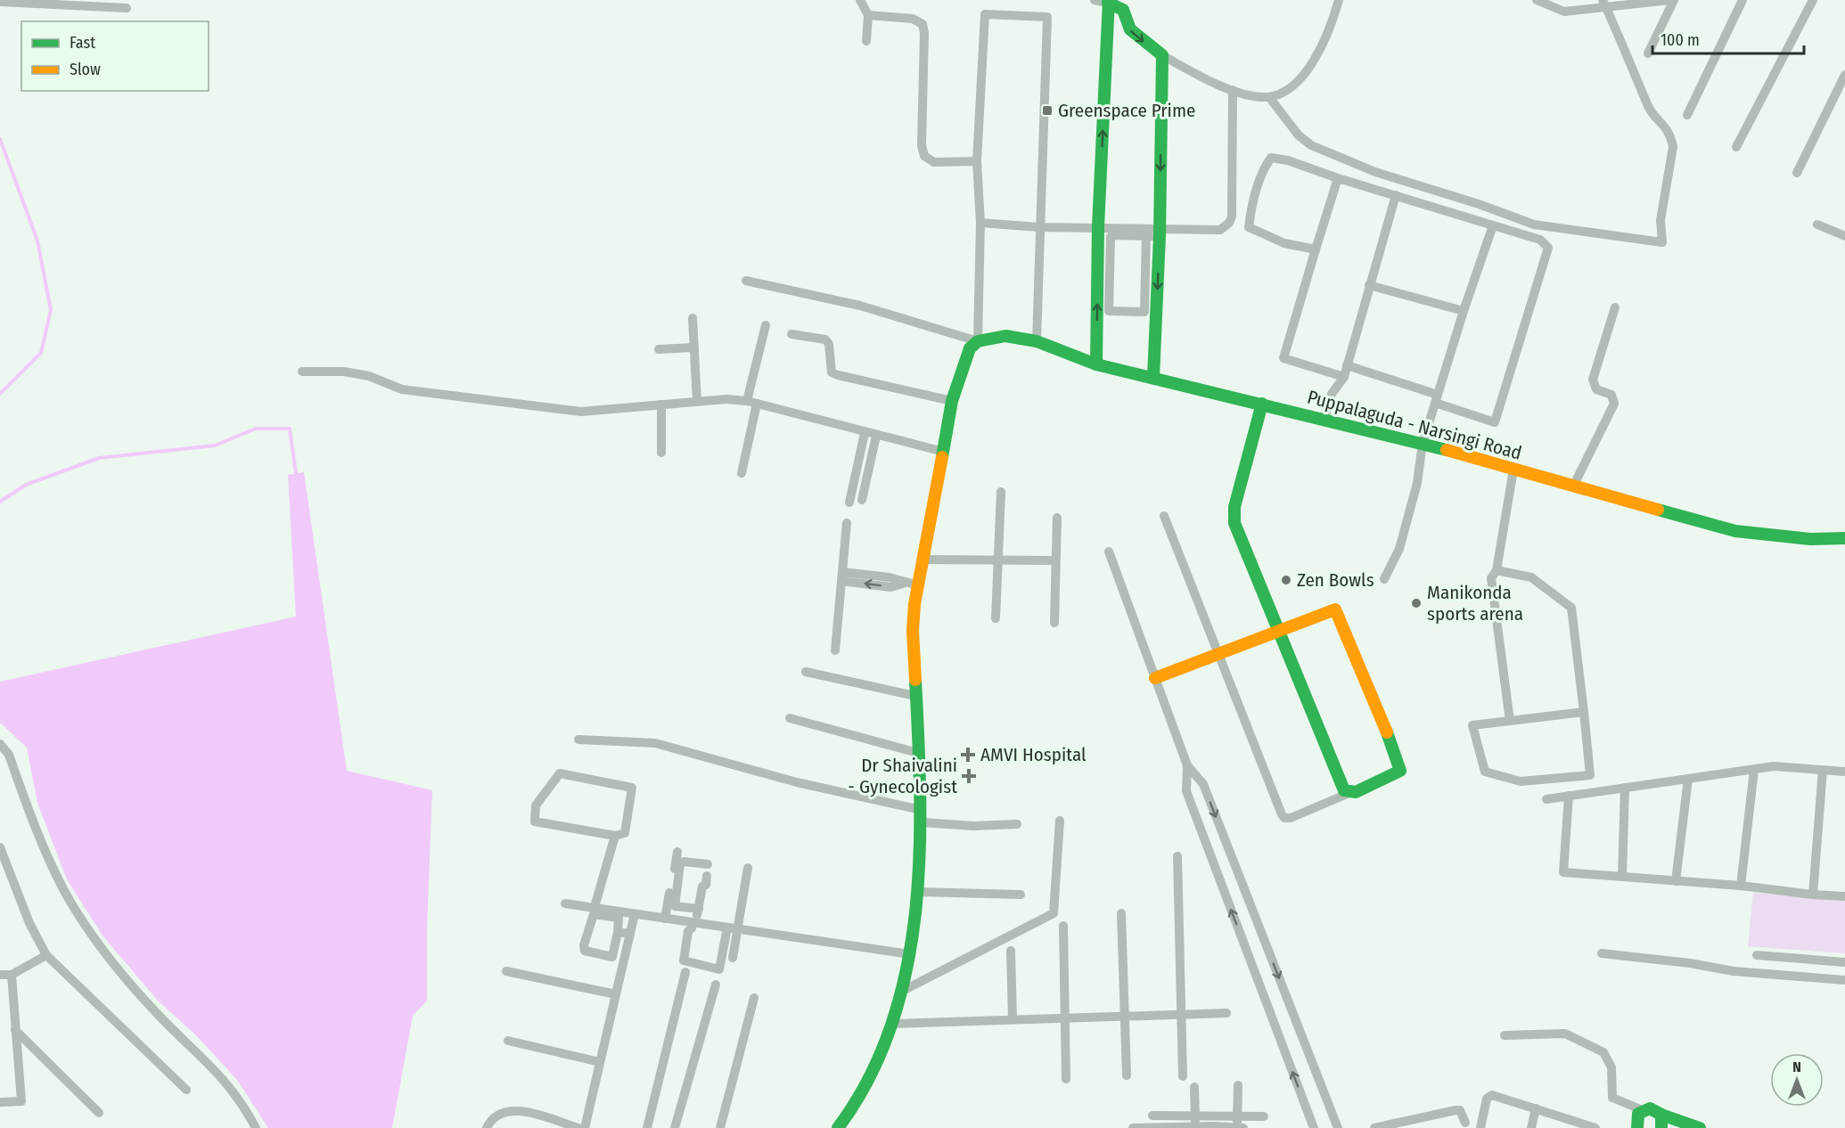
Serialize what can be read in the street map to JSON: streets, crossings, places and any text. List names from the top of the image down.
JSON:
{
  "streets": {
    "street": ["Puppalaguda - Narsingi Road"]
  },
  "places": {
    "transit": ["Greenspace Prime"],
    "other": ["Zen Bowls", "Manikonda sports arena"],
    "health": ["AMVI Hospital", "Dr Shaivalini - Gynecologist"]
  },
  "legend": ["Fast", "Slow"],
  "scale_bar": "100 m",
  "north": "top"
}
